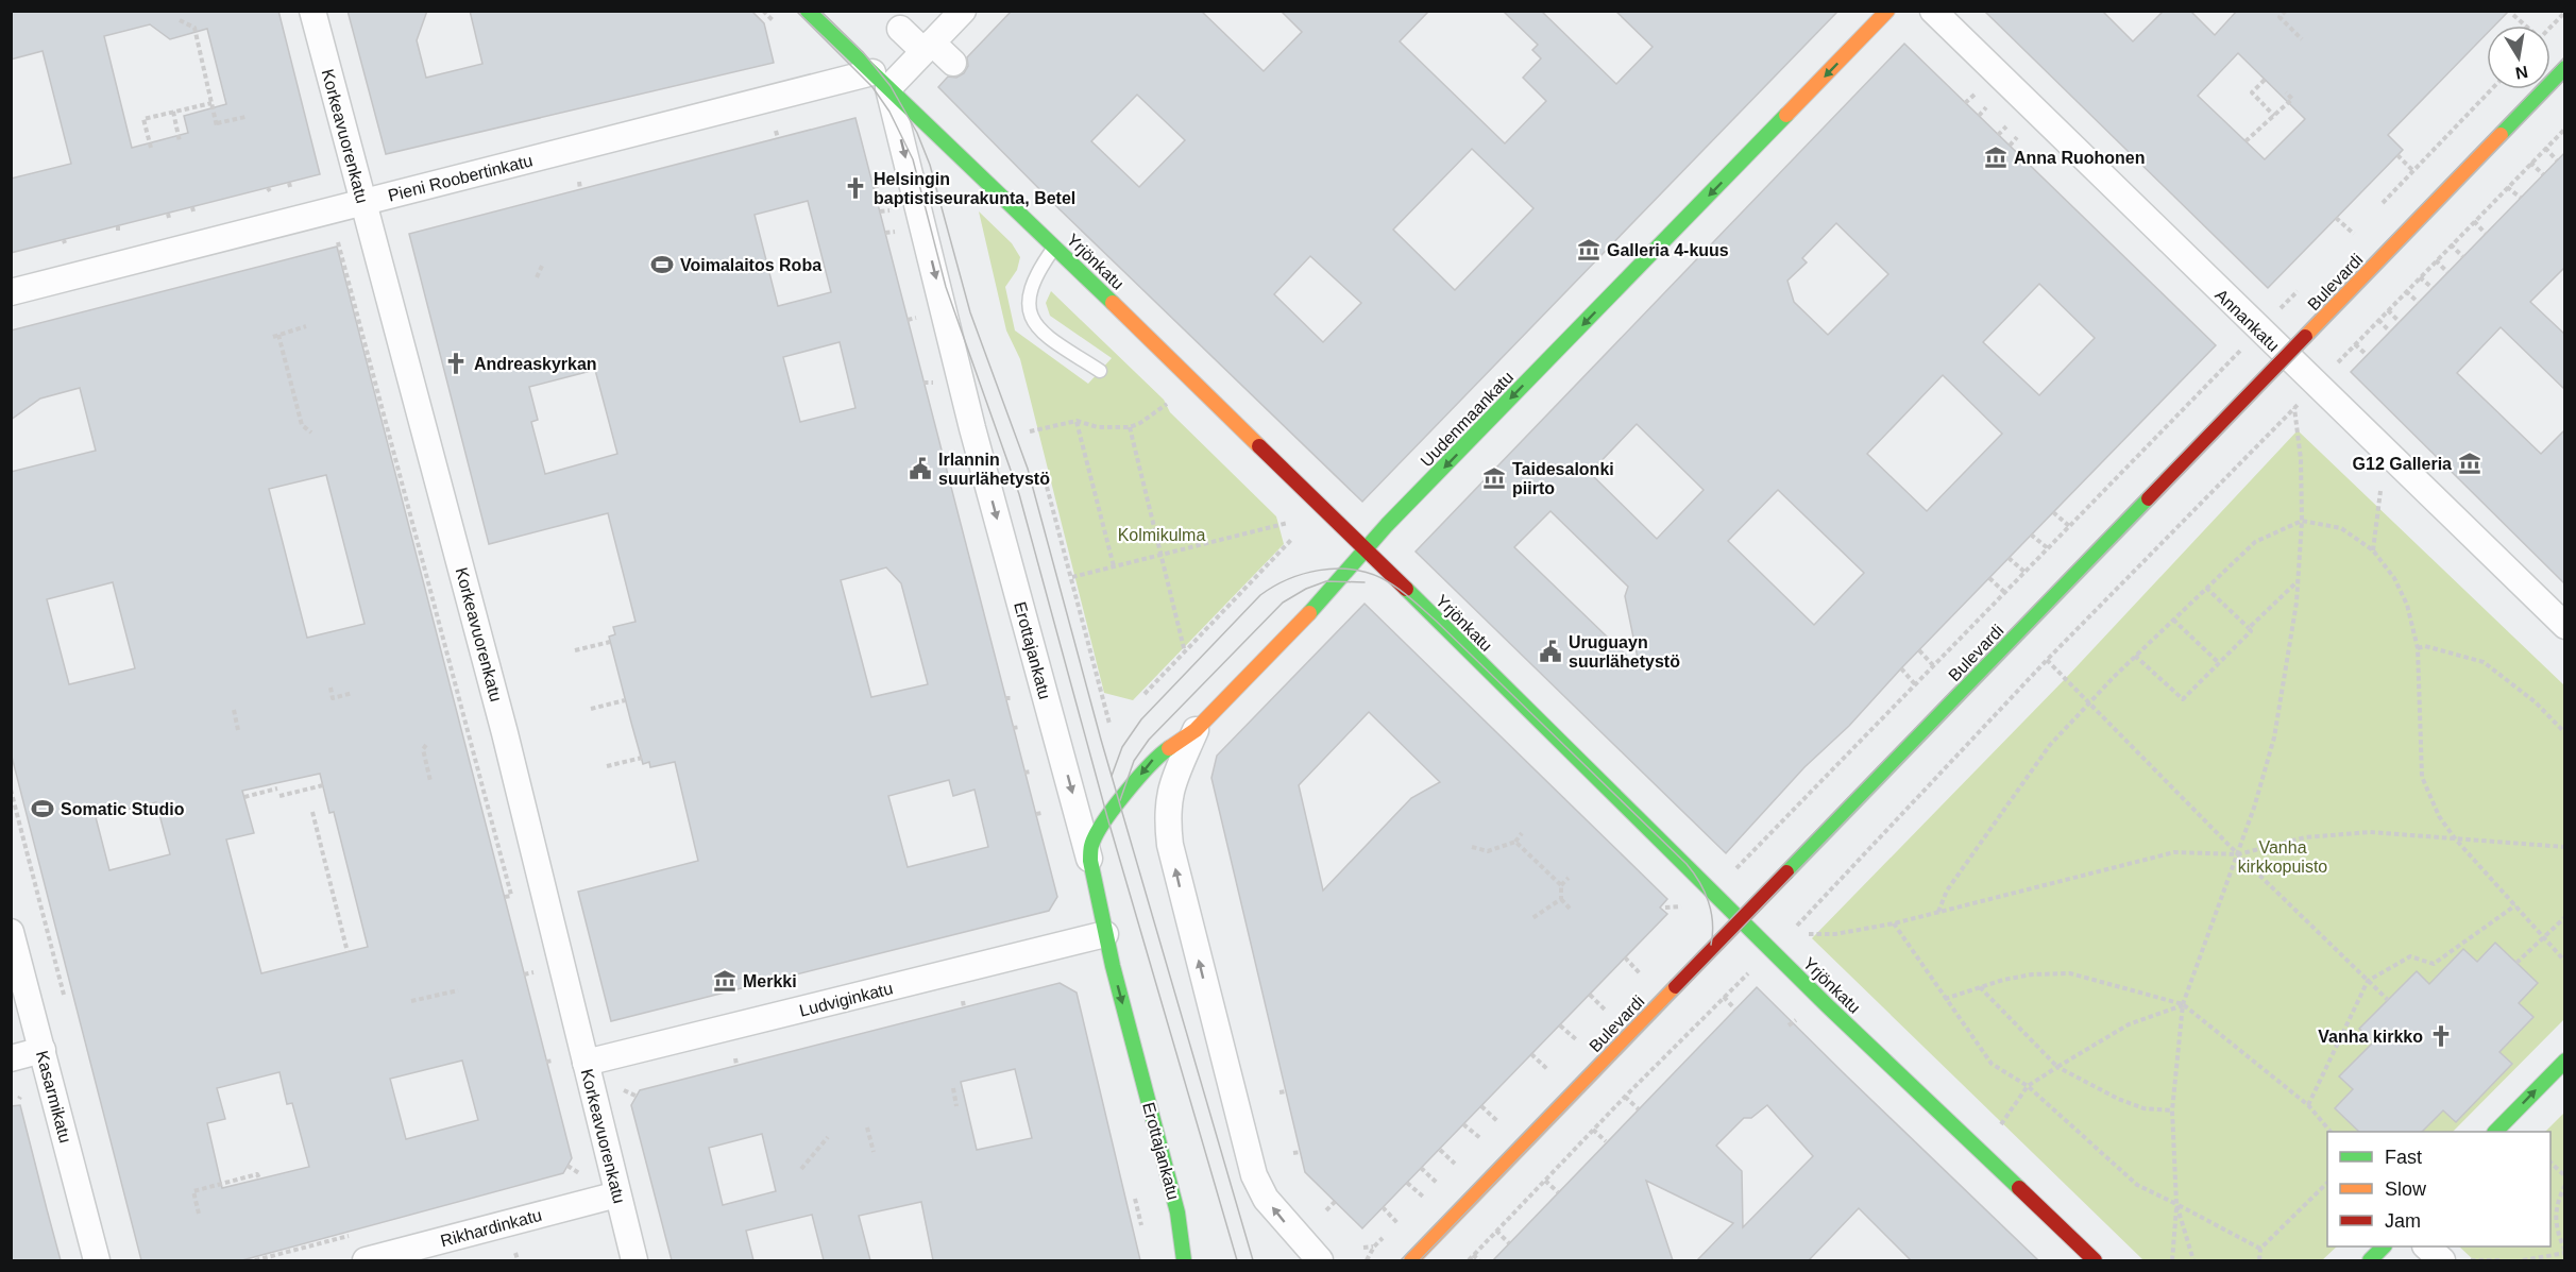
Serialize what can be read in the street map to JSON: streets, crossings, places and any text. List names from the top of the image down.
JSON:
{
  "streets": {
    "street": [
      "Korkeavuorenkatu",
      "Pieni Roobertinkatu",
      "Yrjönkatu",
      "Bulevardi",
      "Annankatu",
      "Uudenmaankatu",
      "Erottajankatu",
      "Ludviginkatu",
      "Kasarmikatu",
      "Rikhardinkatu"
    ]
  },
  "crossings": [
    ["Korkeavuorenkatu", "Pieni Roobertinkatu"],
    ["Korkeavuorenkatu", "Ludviginkatu"],
    ["Korkeavuorenkatu", "Rikhardinkatu"],
    ["Pieni Roobertinkatu", "Yrjönkatu"],
    ["Pieni Roobertinkatu", "Erottajankatu"],
    ["Yrjönkatu", "Bulevardi"],
    ["Yrjönkatu", "Uudenmaankatu"],
    ["Yrjönkatu", "Erottajankatu"],
    ["Bulevardi", "Annankatu"],
    ["Uudenmaankatu", "Erottajankatu"],
    ["Erottajankatu", "Ludviginkatu"]
  ],
  "one_way": ["Uudenmaankatu"],
  "parks": ["Kolmikulma", "Vanha kirkkopuisto"],
  "places": {
    "museum": [
      "Anna Ruohonen",
      "Galleria 4-kuus",
      "G12 Galleria",
      "Taidesalonki piirto",
      "Merkki"
    ],
    "church": ["Helsingin baptistiseurakunta, Betel", "Andreaskyrkan", "Vanha kirkko"],
    "sports": ["Voimalaitos Roba", "Somatic Studio"],
    "public building": ["Irlannin suurlähetystö", "Uruguayn suurlähetystö"]
  },
  "legend": ["Fast", "Slow", "Jam"],
  "north": "bottom"
}
